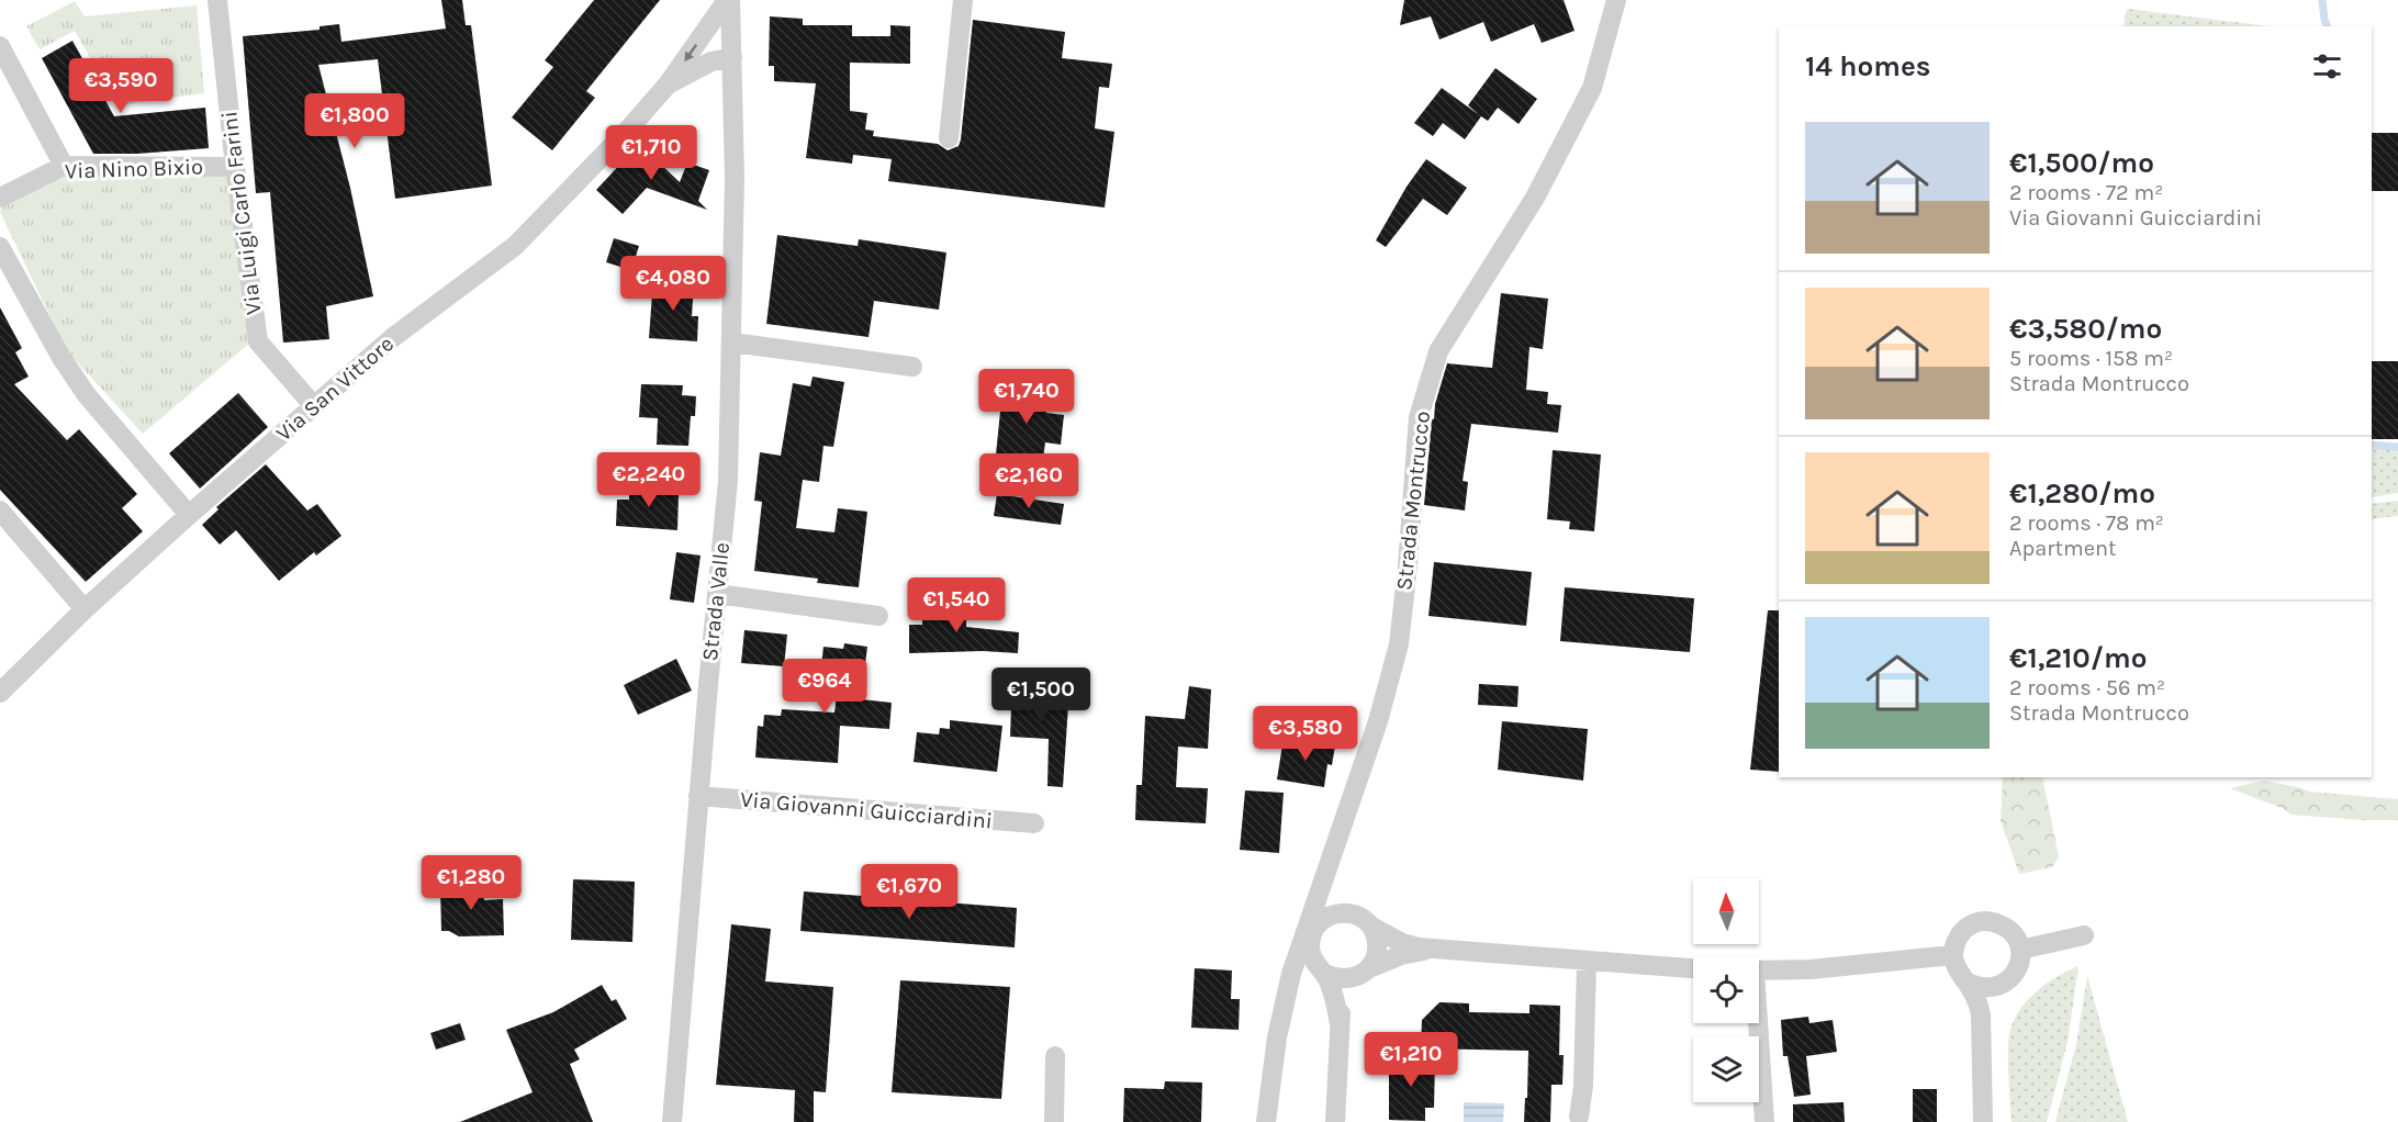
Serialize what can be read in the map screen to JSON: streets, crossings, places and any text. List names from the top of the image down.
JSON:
{
  "streets": {
    "street": [
      "Via Nino Bixio",
      "Via Luigi Carlo Farini",
      "Via San Vittore",
      "Strada Montrucco",
      "Strada Valle",
      "Via Giovanni Guicciardini"
    ]
  },
  "crossings": [
    ["Via Nino Bixio", "Via Luigi Carlo Farini"],
    ["Via Luigi Carlo Farini", "Via San Vittore"],
    ["Via San Vittore", "Strada Valle"],
    ["Strada Valle", "Via Giovanni Guicciardini"]
  ],
  "north": "top",
  "page": {
    "heading": "14 homes",
    "price": [
      "€3,590",
      "€1,800",
      "€1,710",
      "€4,080",
      "€1,740",
      "€2,240",
      "€2,160",
      "€1,540",
      "€964",
      "€1,500",
      "€3,580",
      "€1,280",
      "€1,670",
      "€1,210"
    ],
    "list": [
      {
        "name": "€1,500/mo",
        "note": "2 rooms · 72 m² · Via Giovanni Guicciardini"
      },
      {
        "name": "€3,580/mo",
        "note": "5 rooms · 158 m² · Strada Montrucco"
      },
      {
        "name": "€1,280/mo",
        "note": "2 rooms · 78 m² · Apartment"
      },
      {
        "name": "€1,210/mo",
        "note": "2 rooms · 56 m² · Strada Montrucco"
      }
    ]
  }
}
